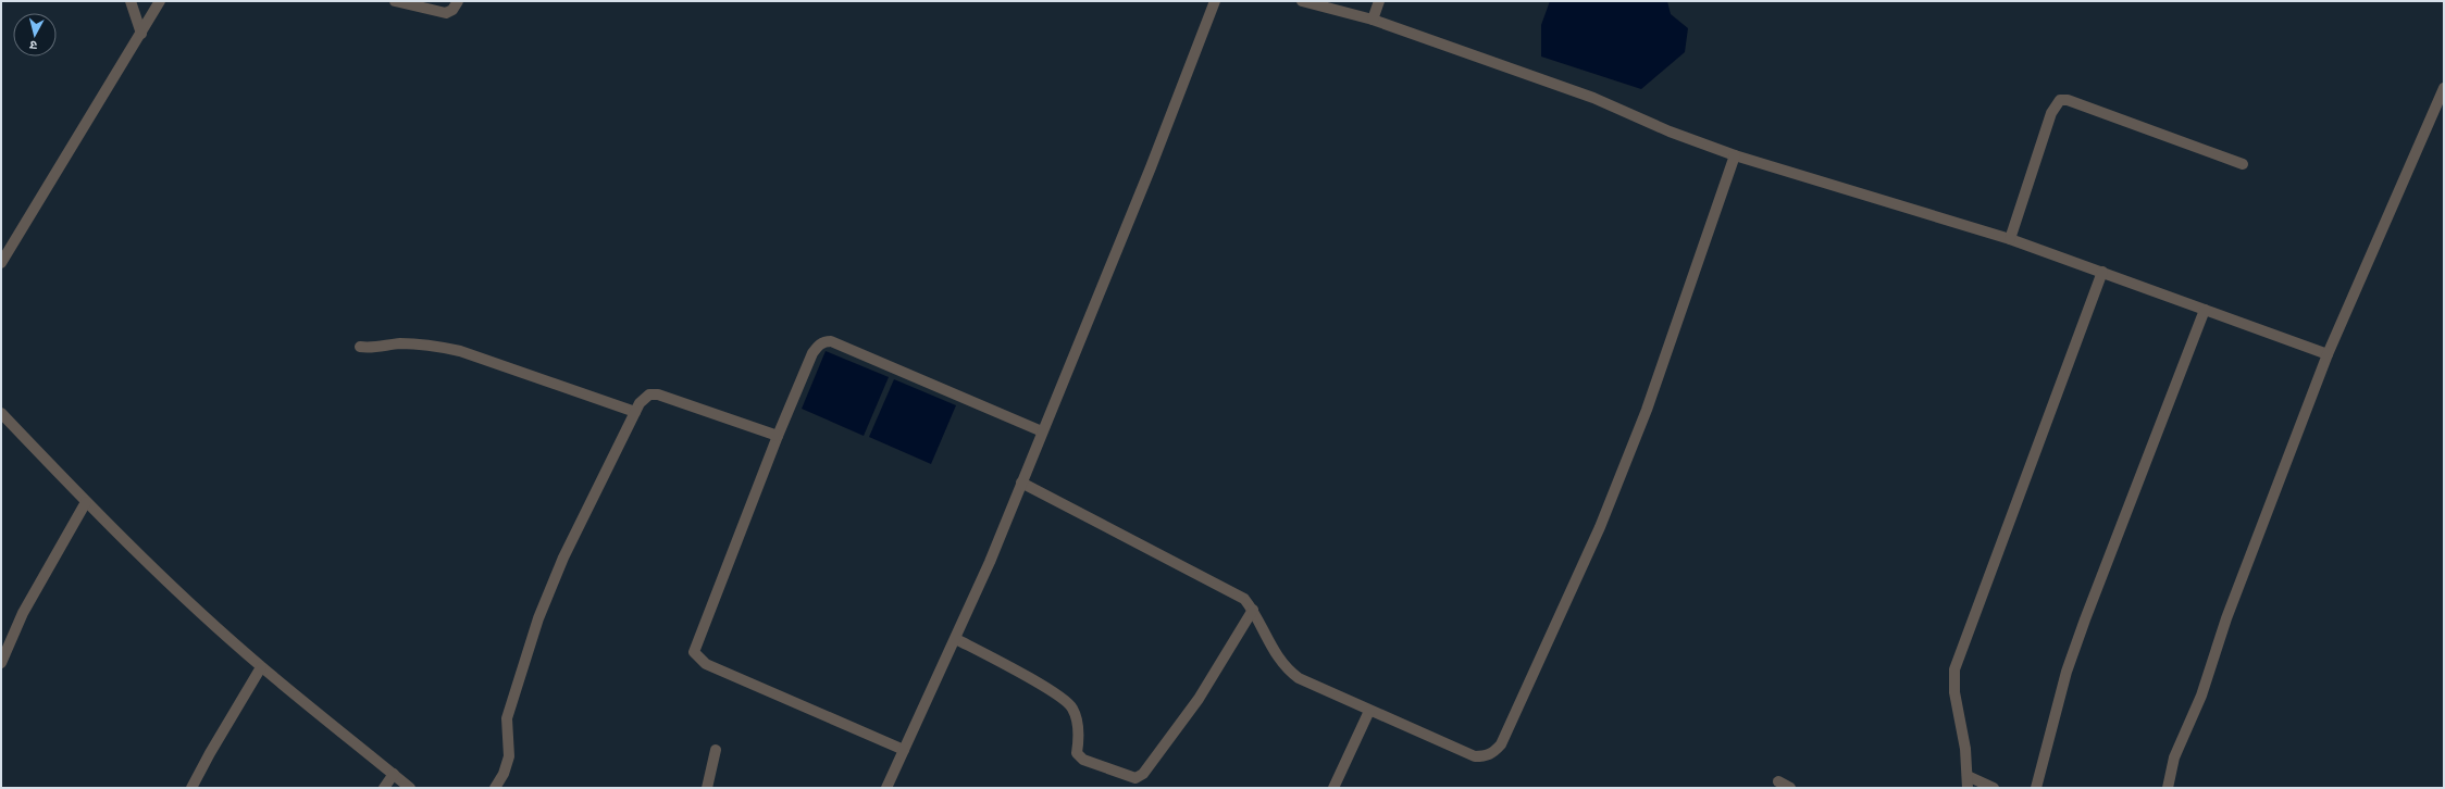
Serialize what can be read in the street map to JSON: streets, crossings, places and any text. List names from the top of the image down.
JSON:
{
  "north": "bottom"
}
